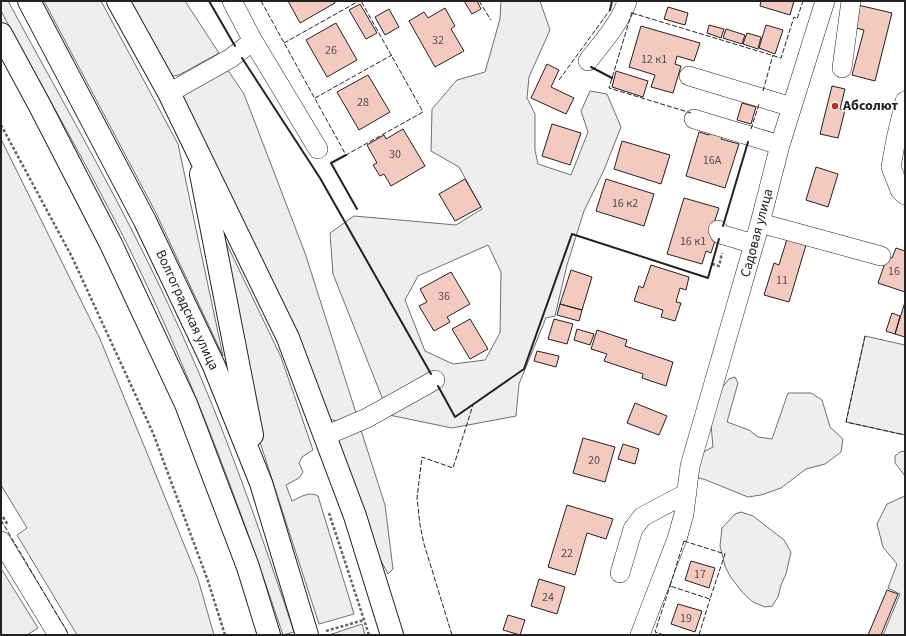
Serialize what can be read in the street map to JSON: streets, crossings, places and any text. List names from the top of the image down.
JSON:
{
  "streets": {
    "main road": ["Волгоградская улица"],
    "street": ["Садовая улица"]
  },
  "places": ["Абсолют"],
  "house_numbers": [
    "32",
    "26",
    "12 к1",
    "28",
    "30",
    "16А",
    "16 к2",
    "16 к1",
    "16",
    "11",
    "36",
    "20",
    "22",
    "17",
    "24",
    "19"
  ]
}
